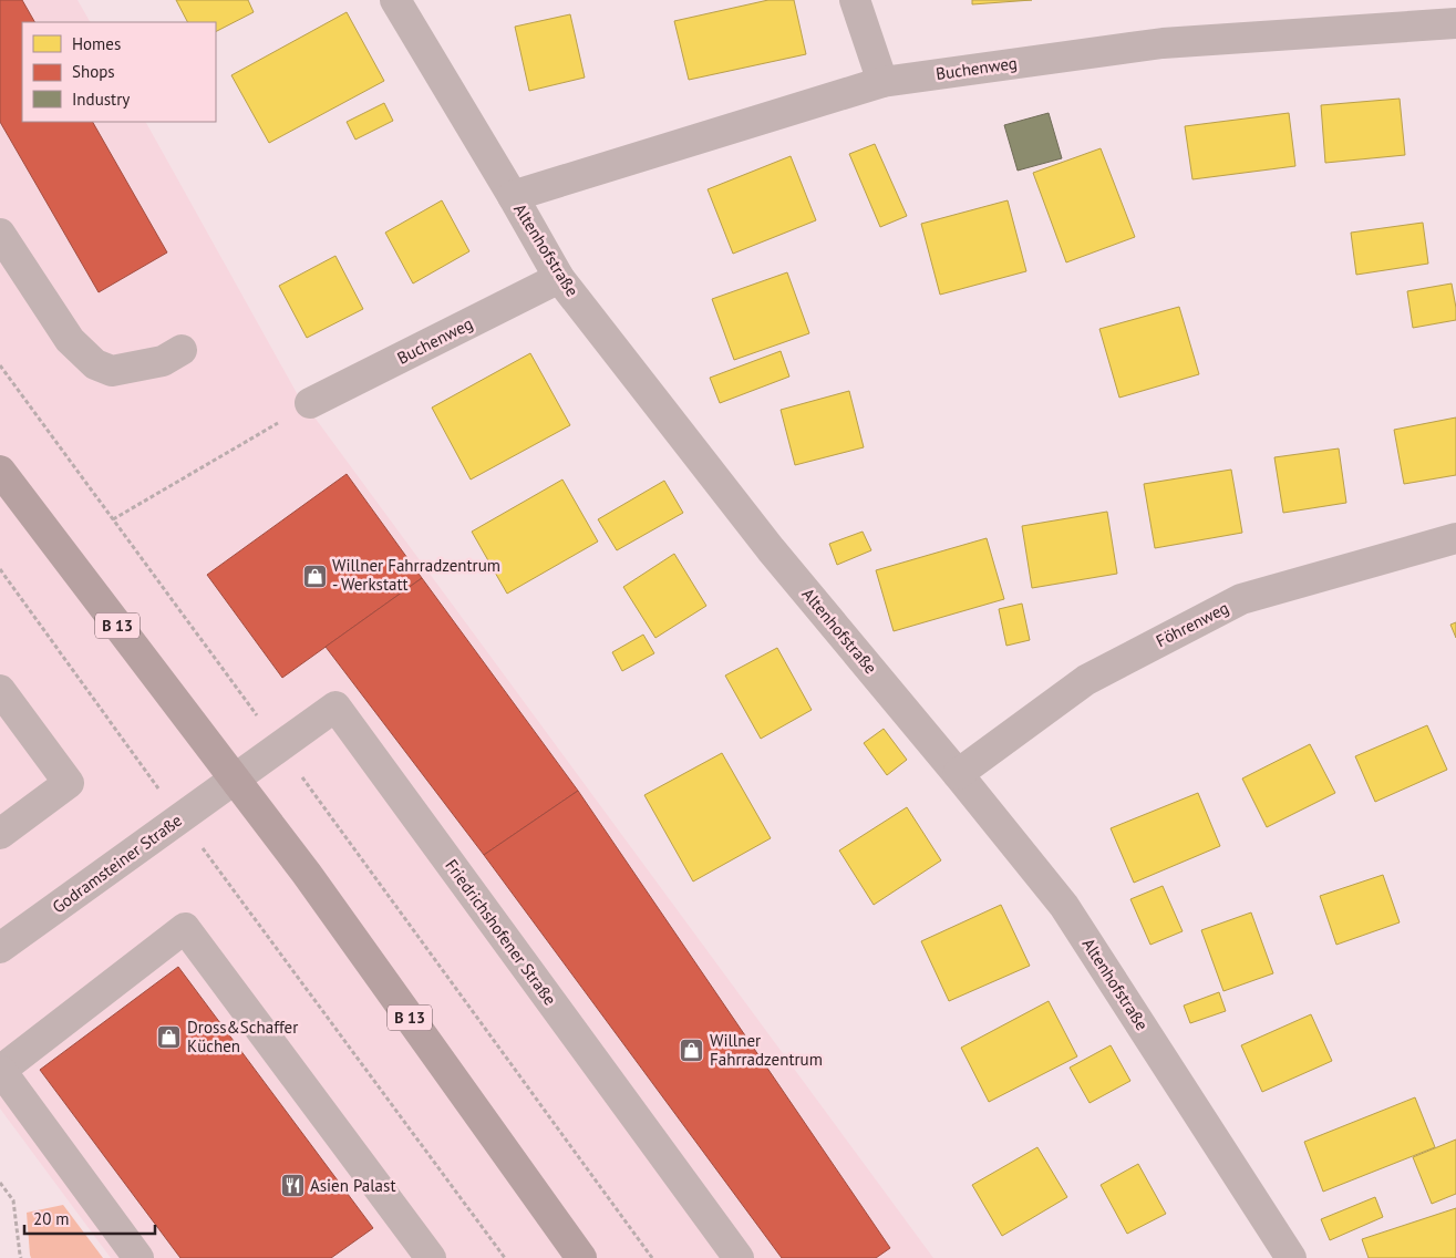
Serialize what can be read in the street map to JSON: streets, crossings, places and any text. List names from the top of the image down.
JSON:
{
  "streets": {
    "main road": ["B 13"],
    "street": [
      "Buchenweg",
      "Altenhofstraße",
      "Föhrenweg",
      "Godramsteiner Straße",
      "Friedrichshofener Straße"
    ]
  },
  "crossings": [
    ["Buchenweg", "Altenhofstraße"],
    ["Altenhofstraße", "Föhrenweg"],
    ["B 13", "Godramsteiner Straße"],
    ["B 13", "Friedrichshofener Straße"],
    ["Godramsteiner Straße", "Friedrichshofener Straße"]
  ],
  "places": {
    "shop": ["Willner Fahrradzentrum - Werkstatt", "Dross&Schaffer Küchen", "Willner Fahrradzentrum"],
    "restaurant": ["Asien Palast"]
  },
  "legend": ["Homes", "Shops", "Industry"],
  "scale_bar": "20 m"
}
